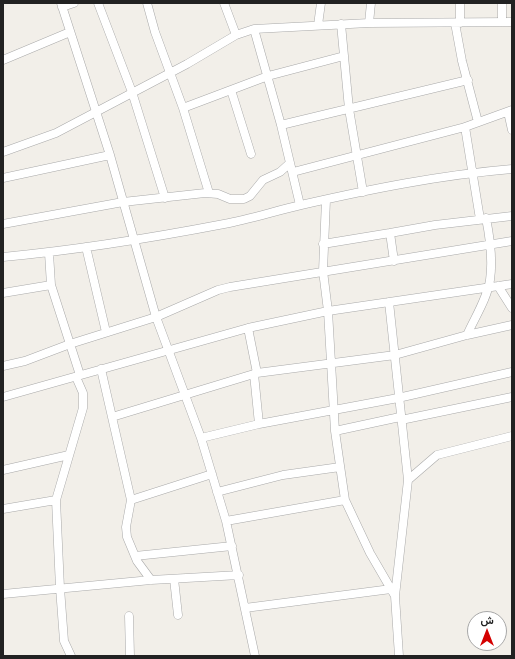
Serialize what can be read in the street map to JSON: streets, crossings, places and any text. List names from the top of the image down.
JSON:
{
  "north": "top"
}
